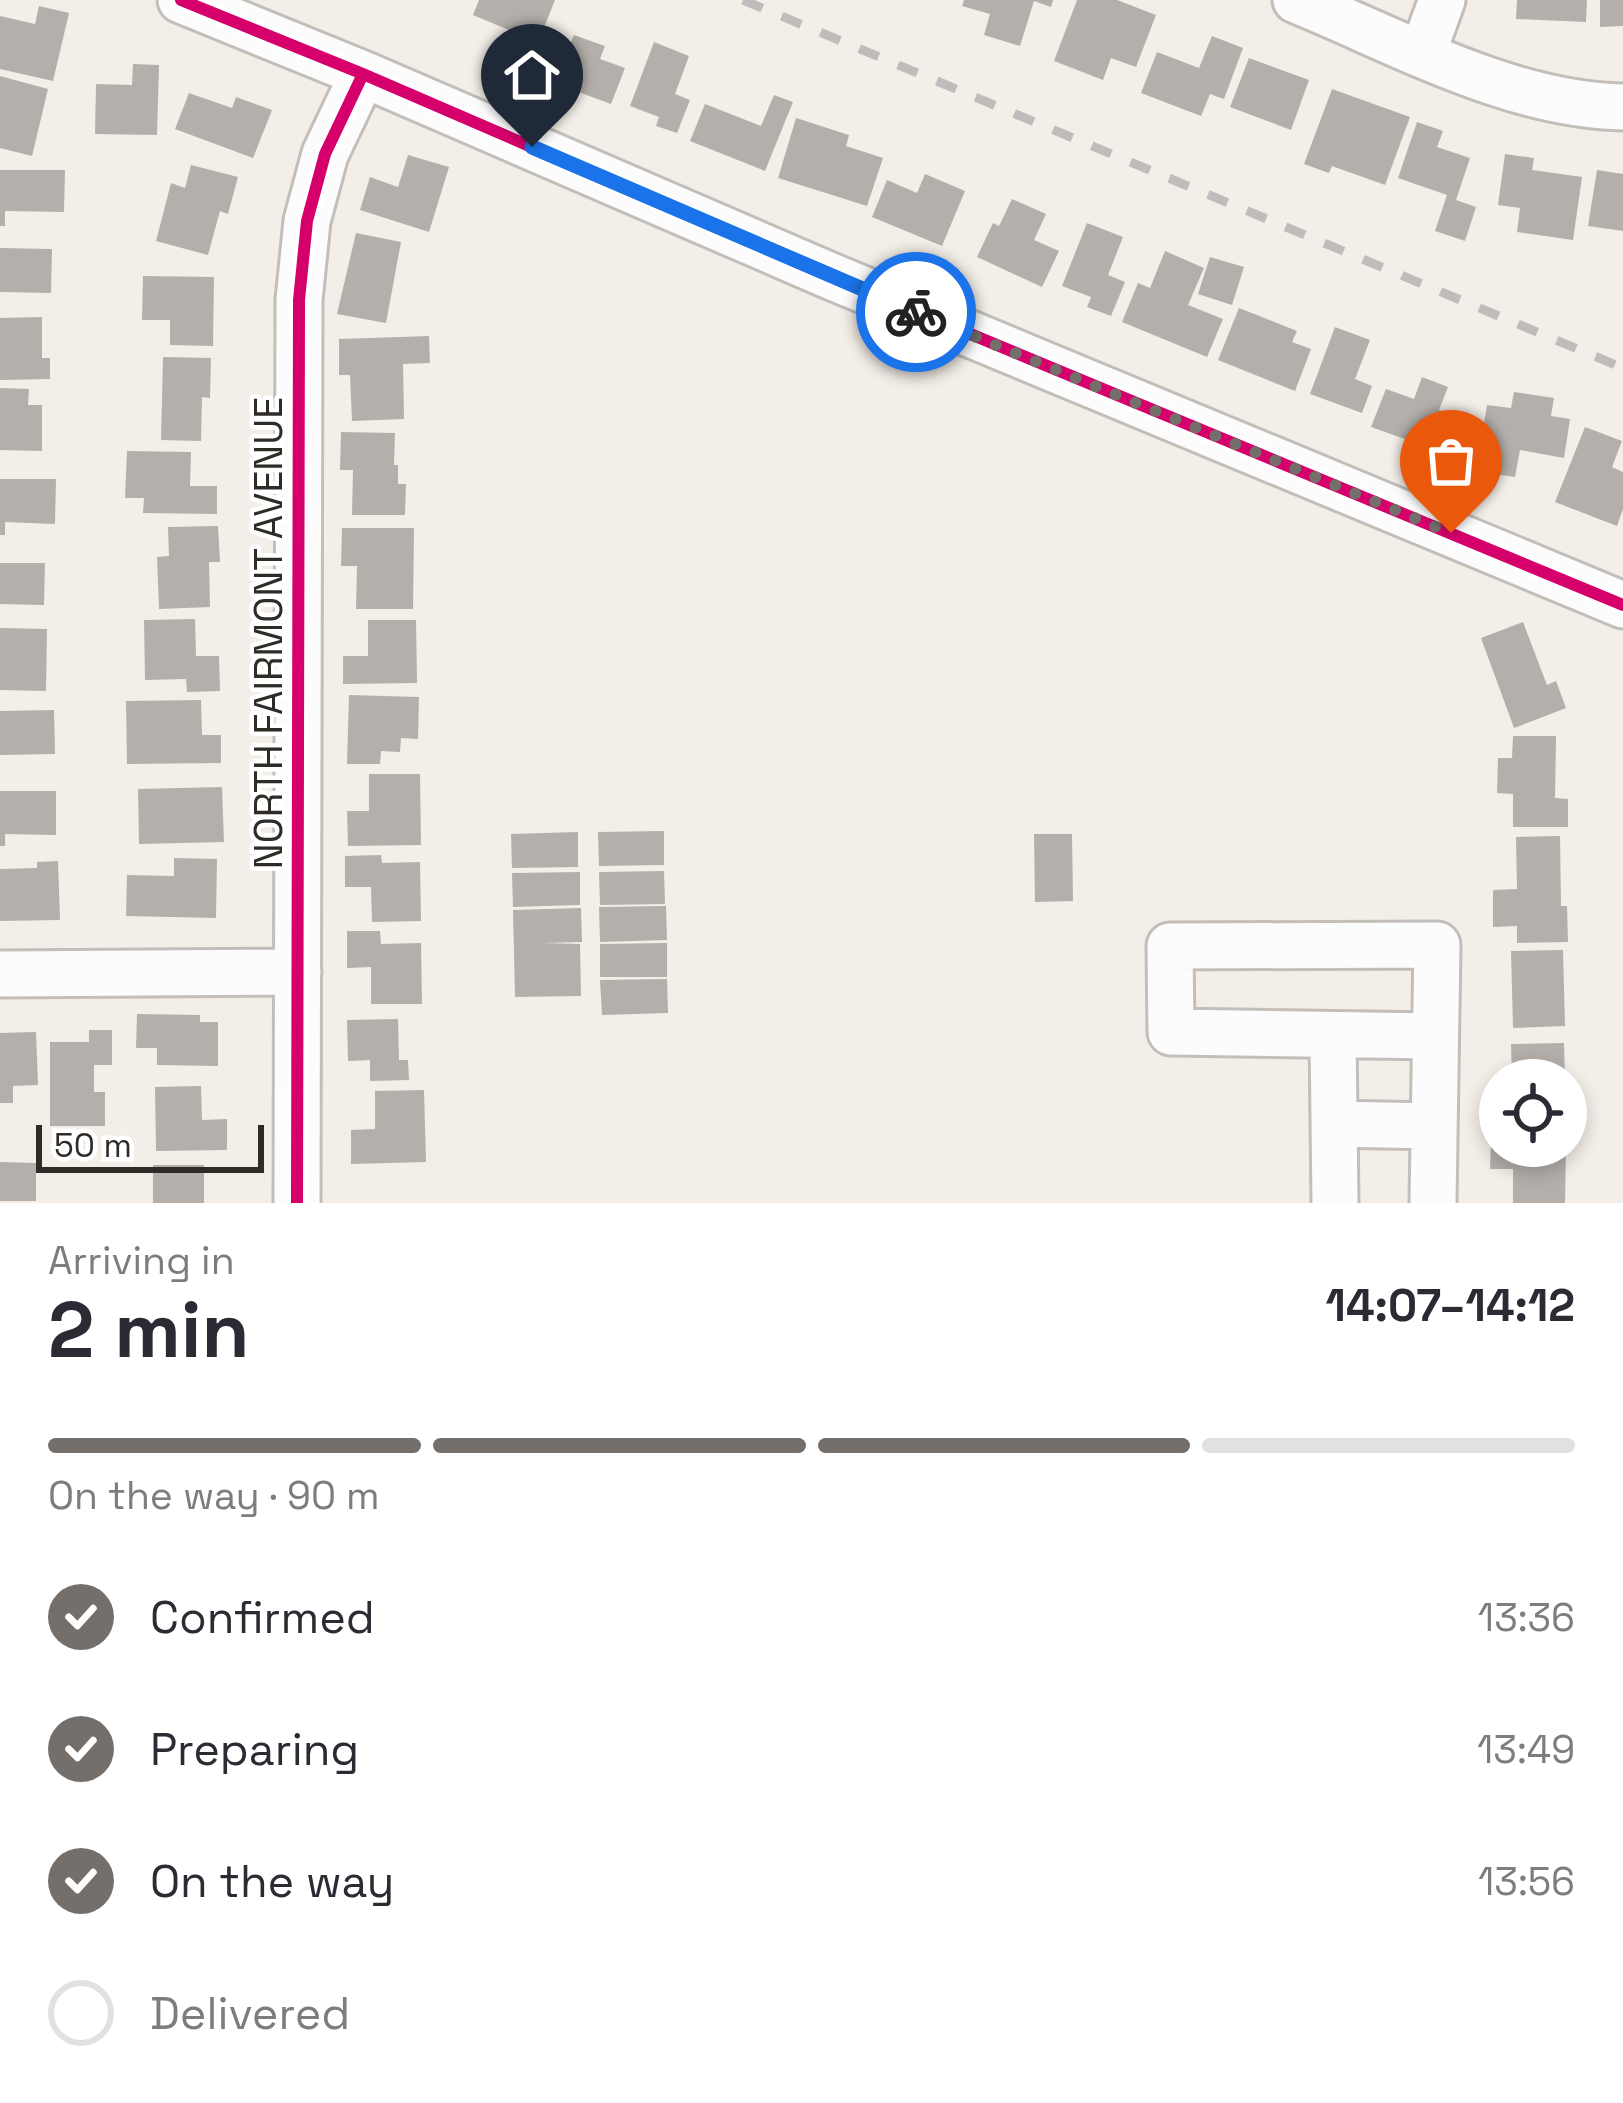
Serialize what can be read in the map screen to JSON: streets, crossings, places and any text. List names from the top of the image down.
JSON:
{
  "streets": {
    "street": ["NORTH FAIRMONT AVENUE"]
  },
  "scale_bar": "50 m",
  "page": {
    "scale": "50 m",
    "heading": ["2 min", "Arriving in", "14:07–14:12"],
    "bar": "On the way · 90 m",
    "list": [
      ["Confirmed", "13:36"],
      ["Preparing", "13:49"],
      ["On the way", "13:56"],
      "Delivered"
    ]
  }
}
